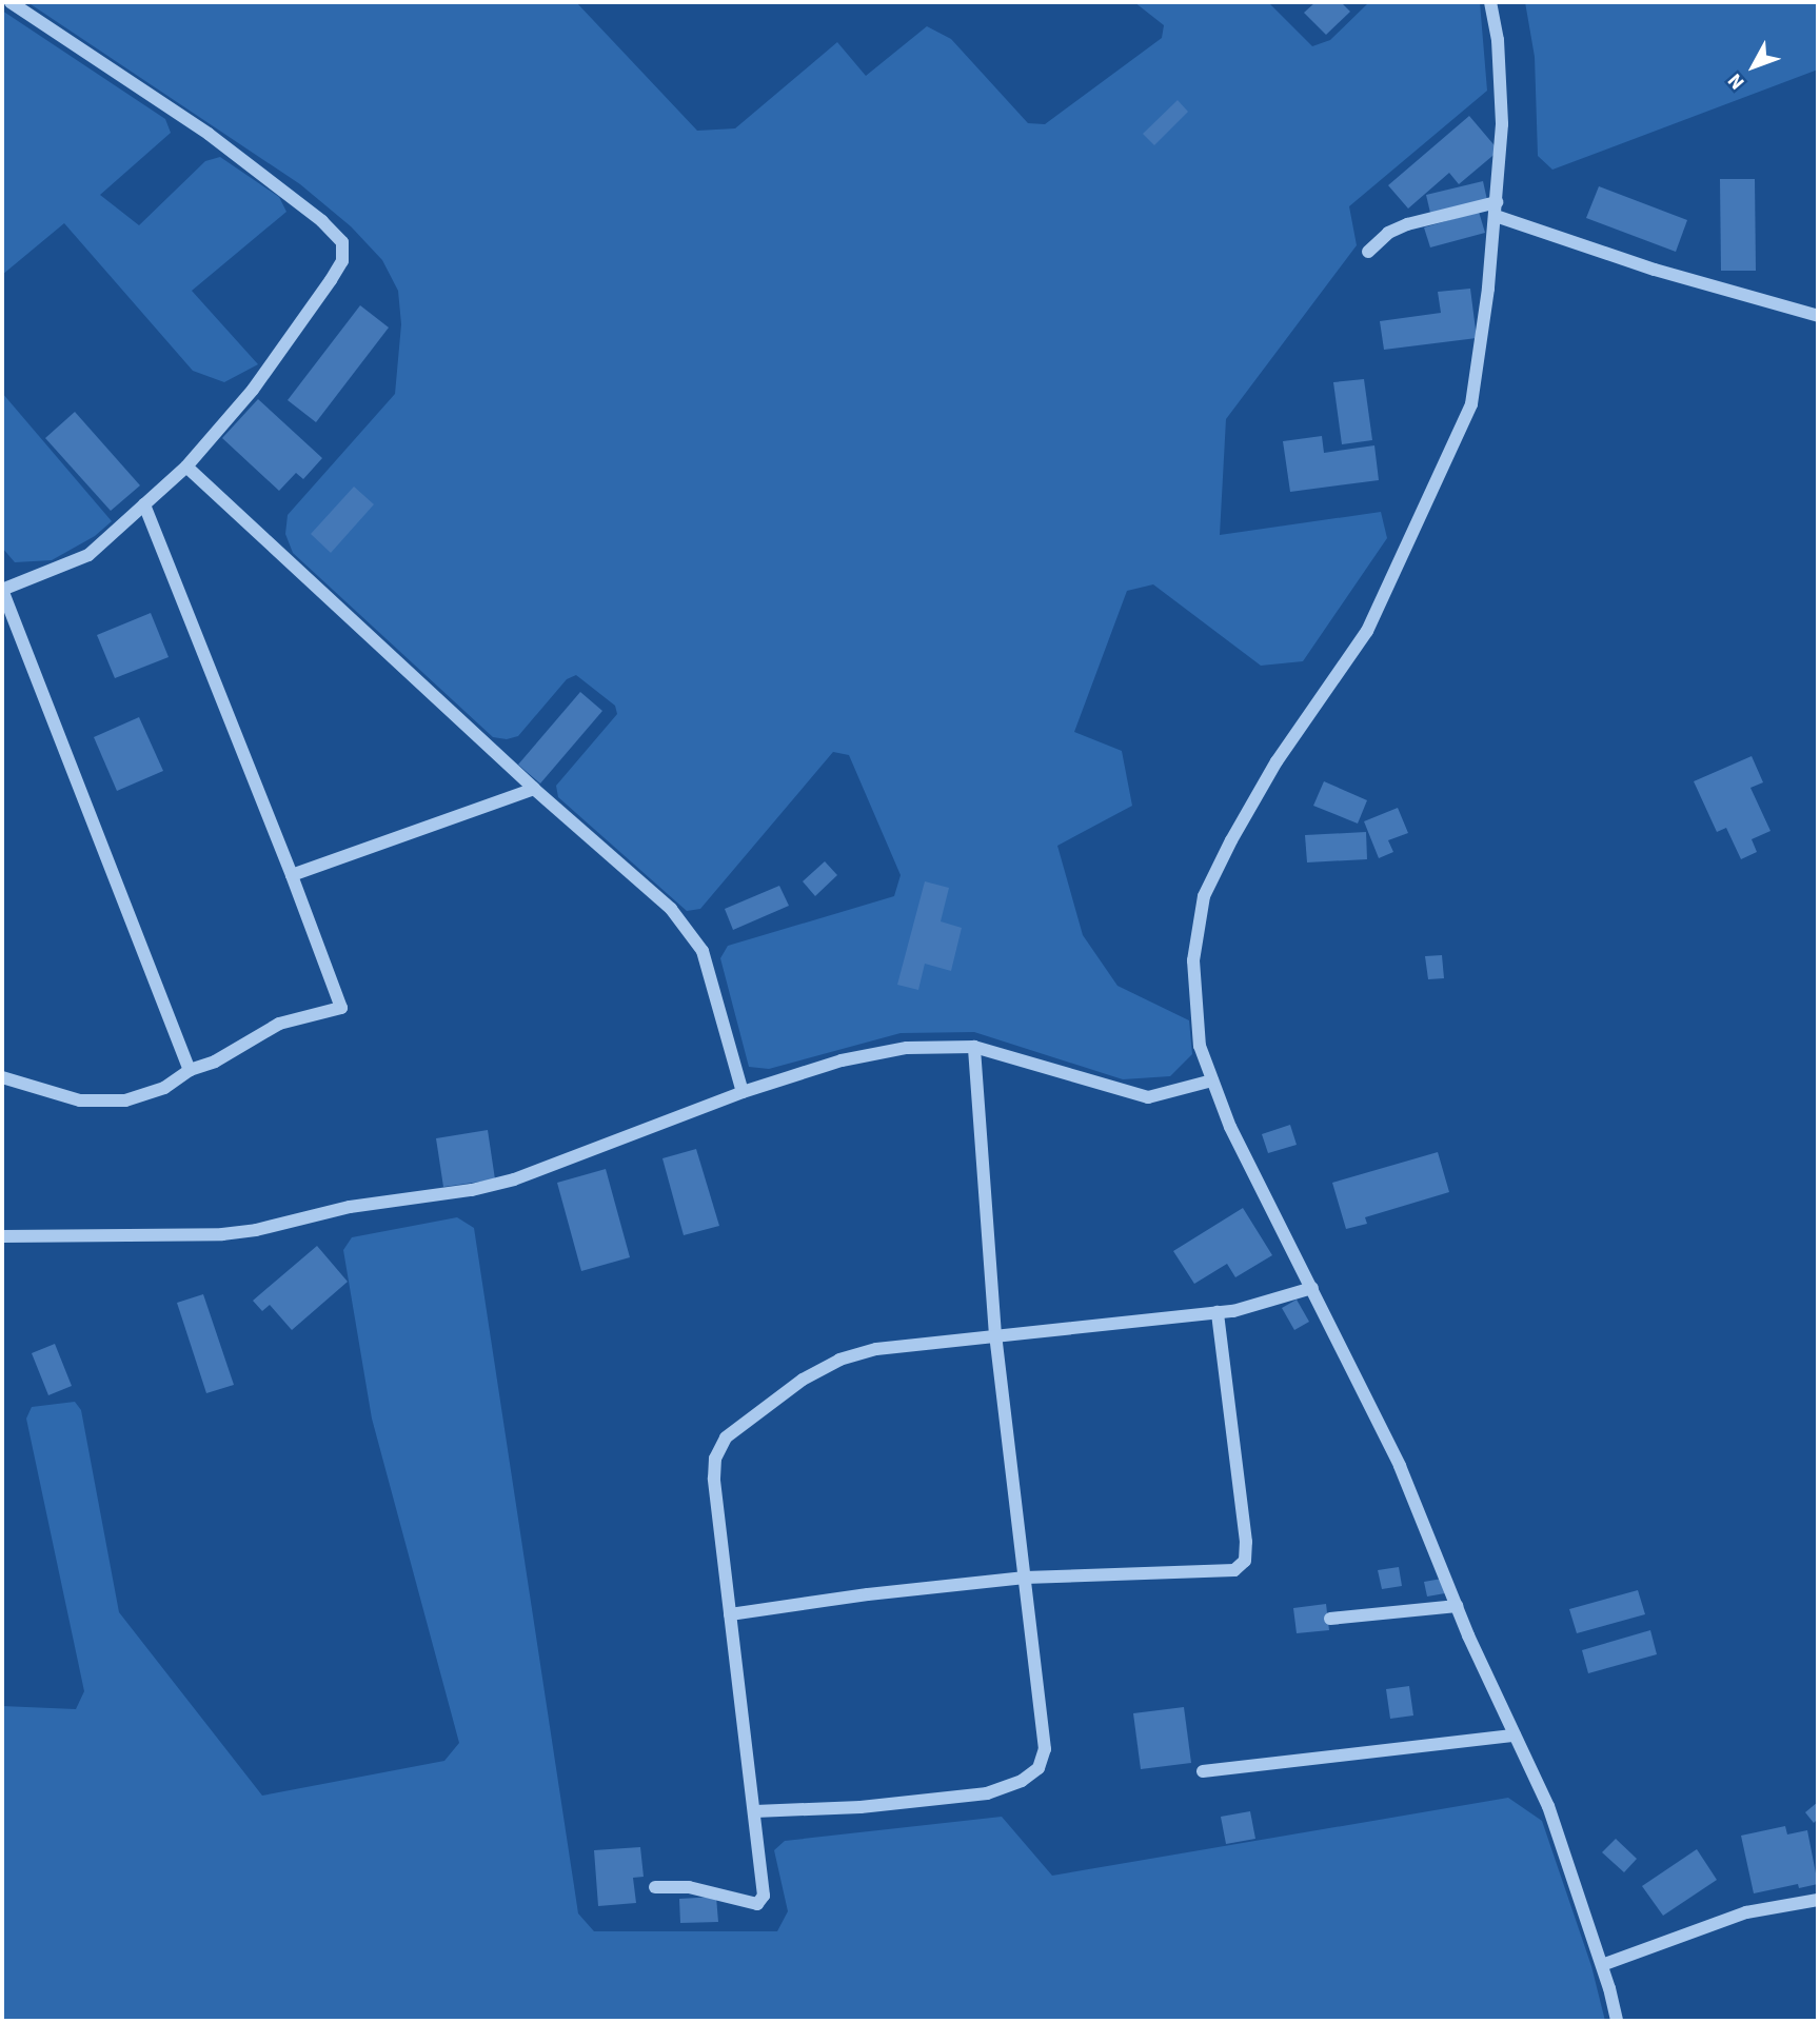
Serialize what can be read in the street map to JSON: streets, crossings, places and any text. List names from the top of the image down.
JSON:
{
  "north": "bottom left"
}
